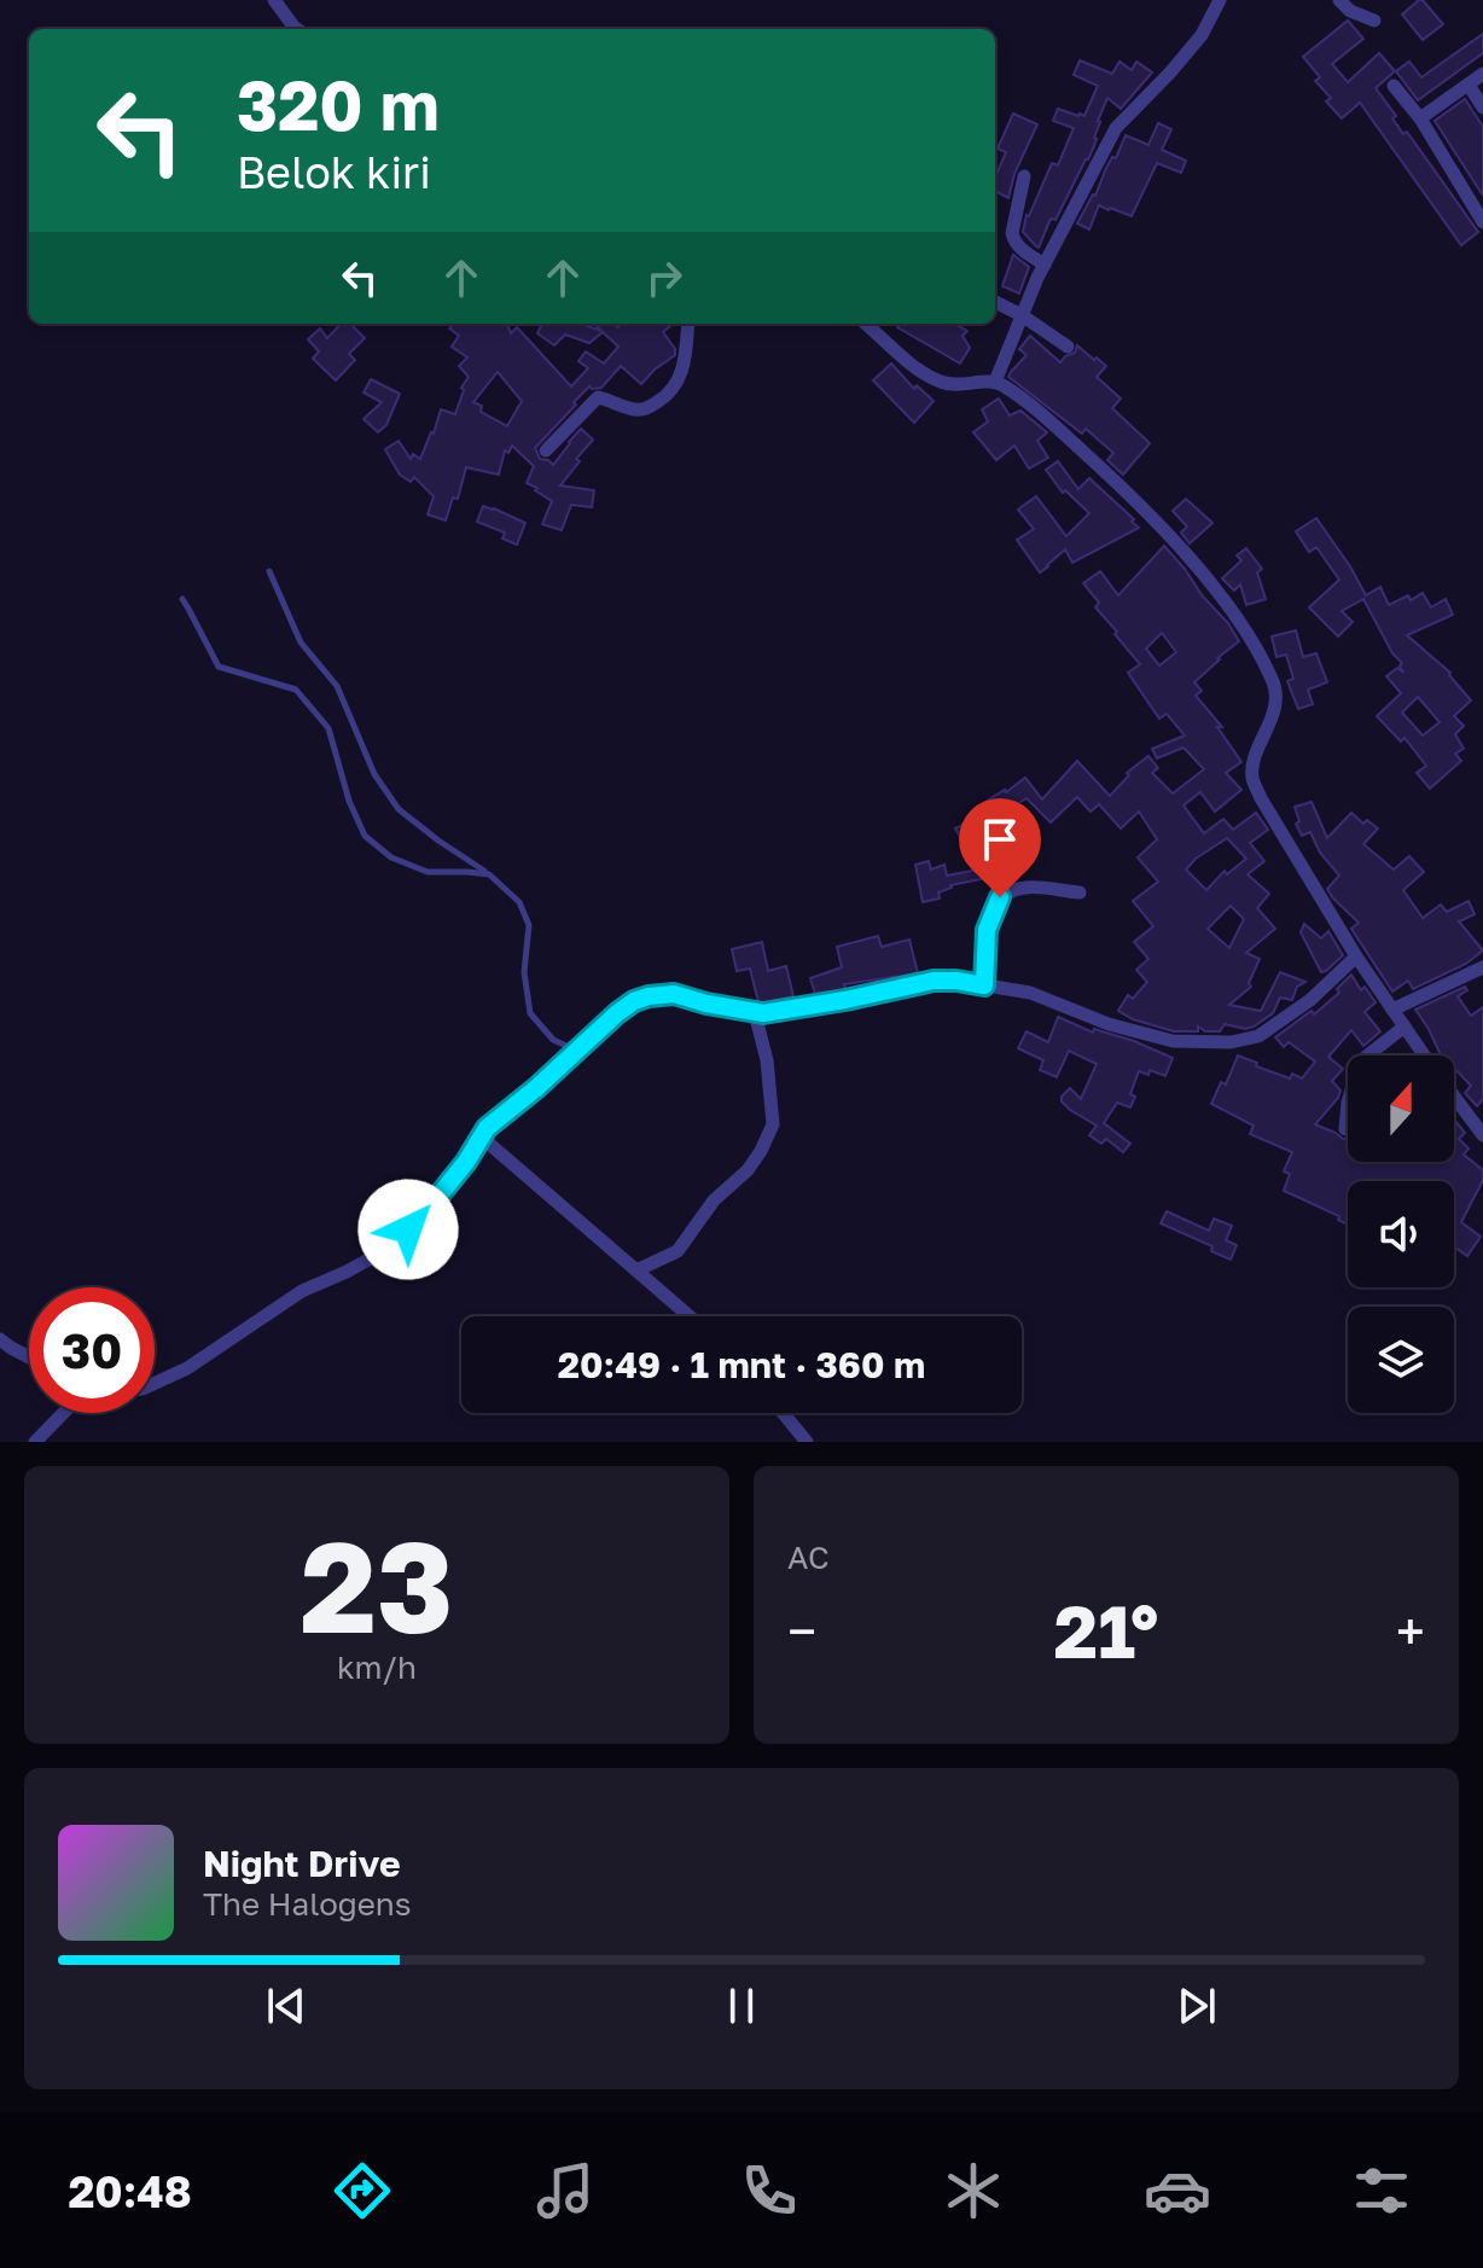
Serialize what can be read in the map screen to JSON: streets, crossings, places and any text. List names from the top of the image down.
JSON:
{
  "north": "top",
  "page": {
    "turn": ["320 m", "Belok kiri"],
    "limit": "30",
    "trip": "20:49 · 1 mnt · 360 m",
    "tile": [
      ["23", "km/h"],
      "AC"
    ],
    "heat": ["−", "21°", "+"],
    "song": ["Night Drive", "The Halogens"],
    "tabs": "20:48"
  }
}
